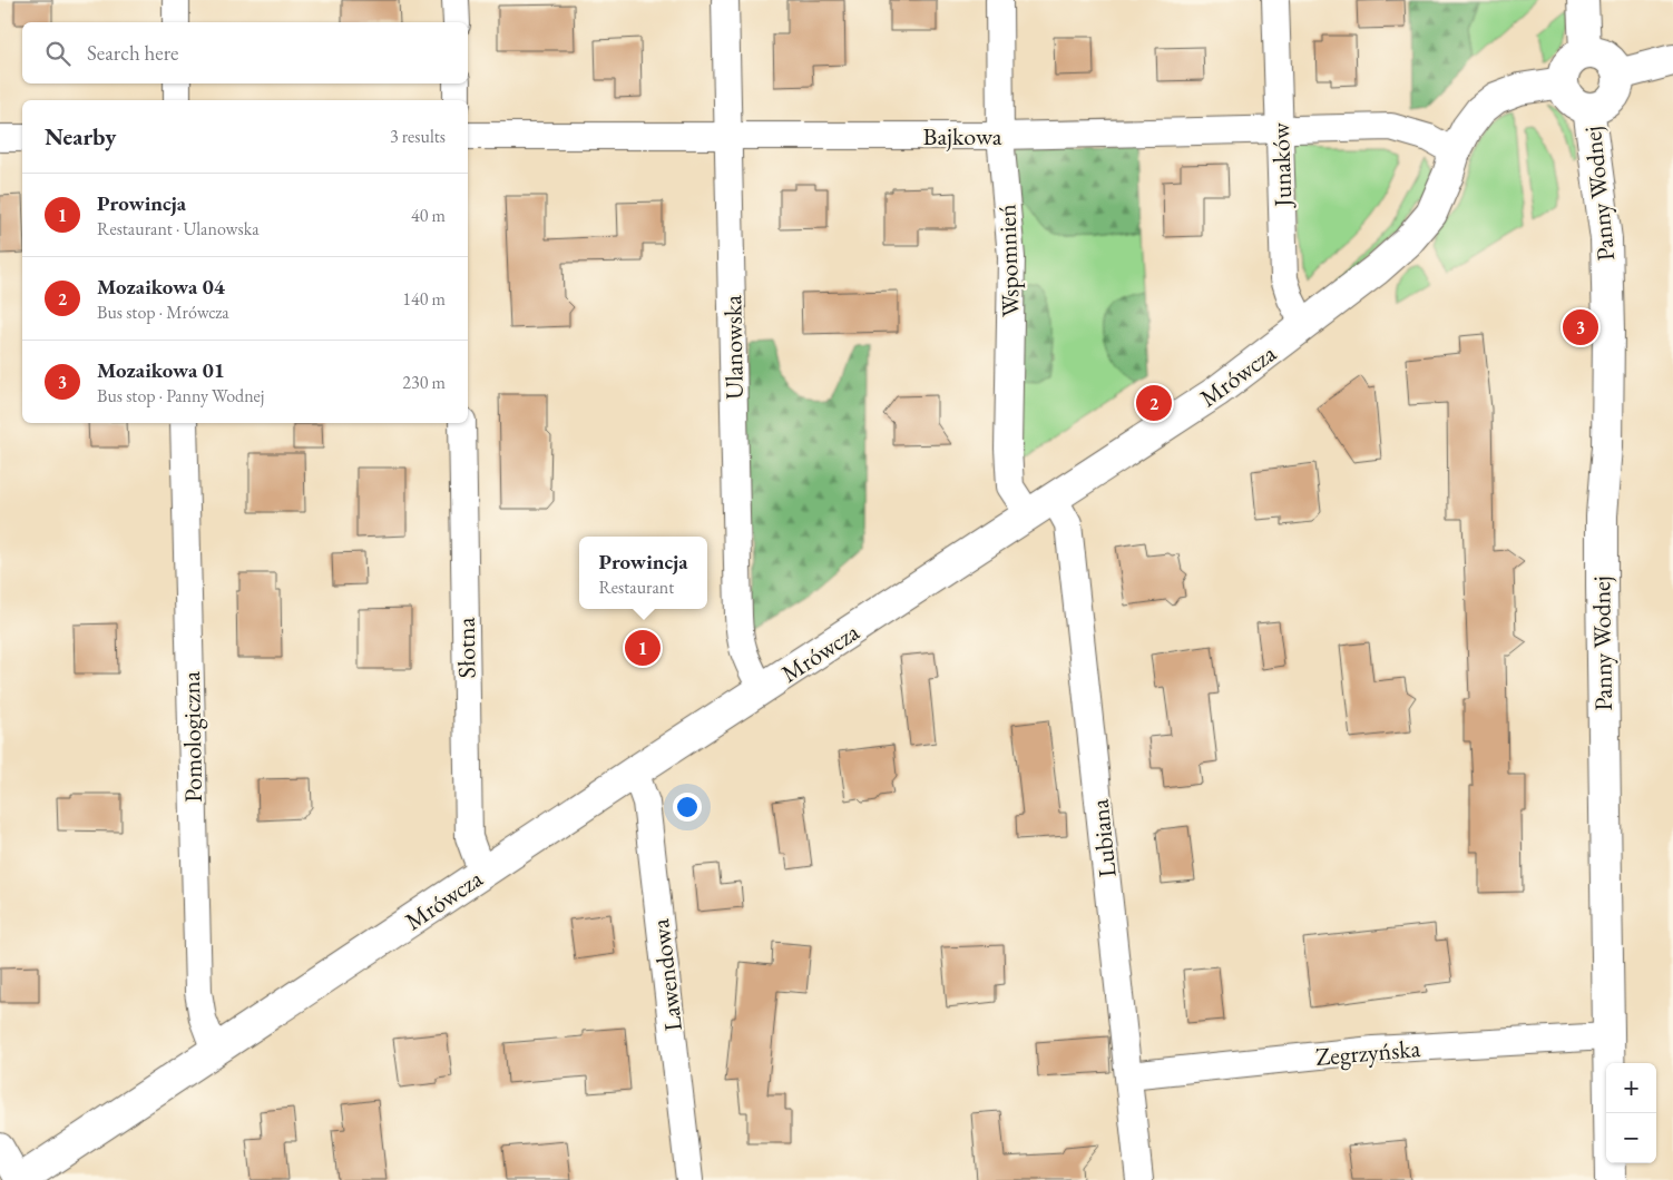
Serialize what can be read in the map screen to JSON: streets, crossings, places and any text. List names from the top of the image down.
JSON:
{
  "streets": {
    "street": [
      "Bajkowa",
      "Junaków",
      "Panny Wodnej",
      "Wspomnień",
      "Ulanowska",
      "Mrówcza",
      "Słotna",
      "Pomologiczna",
      "Lubiana",
      "Lawendowa",
      "Zegrzyńska"
    ]
  },
  "crossings": [
    ["Bajkowa", "Junaków"],
    ["Bajkowa", "Wspomnień"],
    ["Bajkowa", "Ulanowska"],
    ["Bajkowa", "Mrówcza"],
    ["Junaków", "Mrówcza"],
    ["Panny Wodnej", "Mrówcza"],
    ["Panny Wodnej", "Zegrzyńska"],
    ["Wspomnień", "Mrówcza"],
    ["Ulanowska", "Mrówcza"],
    ["Mrówcza", "Słotna"],
    ["Mrówcza", "Pomologiczna"],
    ["Mrówcza", "Lubiana"],
    ["Mrówcza", "Lawendowa"],
    ["Lubiana", "Zegrzyńska"]
  ],
  "page": {
    "search": "Search here",
    "heading": ["Nearby", "3 results"],
    "list": [
      {
        "mark": "1",
        "name": "Prowincja",
        "note": "Restaurant · Ulanowska",
        "value": "40 m"
      },
      {
        "mark": "2",
        "name": "Mozaikowa 04",
        "note": "Bus stop · Mrówcza",
        "value": "140 m"
      },
      {
        "mark": "3",
        "name": "Mozaikowa 01",
        "note": "Bus stop · Panny Wodnej",
        "value": "230 m"
      }
    ],
    "pins": ["3", "2", "1"],
    "popup": ["Prowincja", "Restaurant"],
    "map_buttons": ["+", "−"]
  }
}
